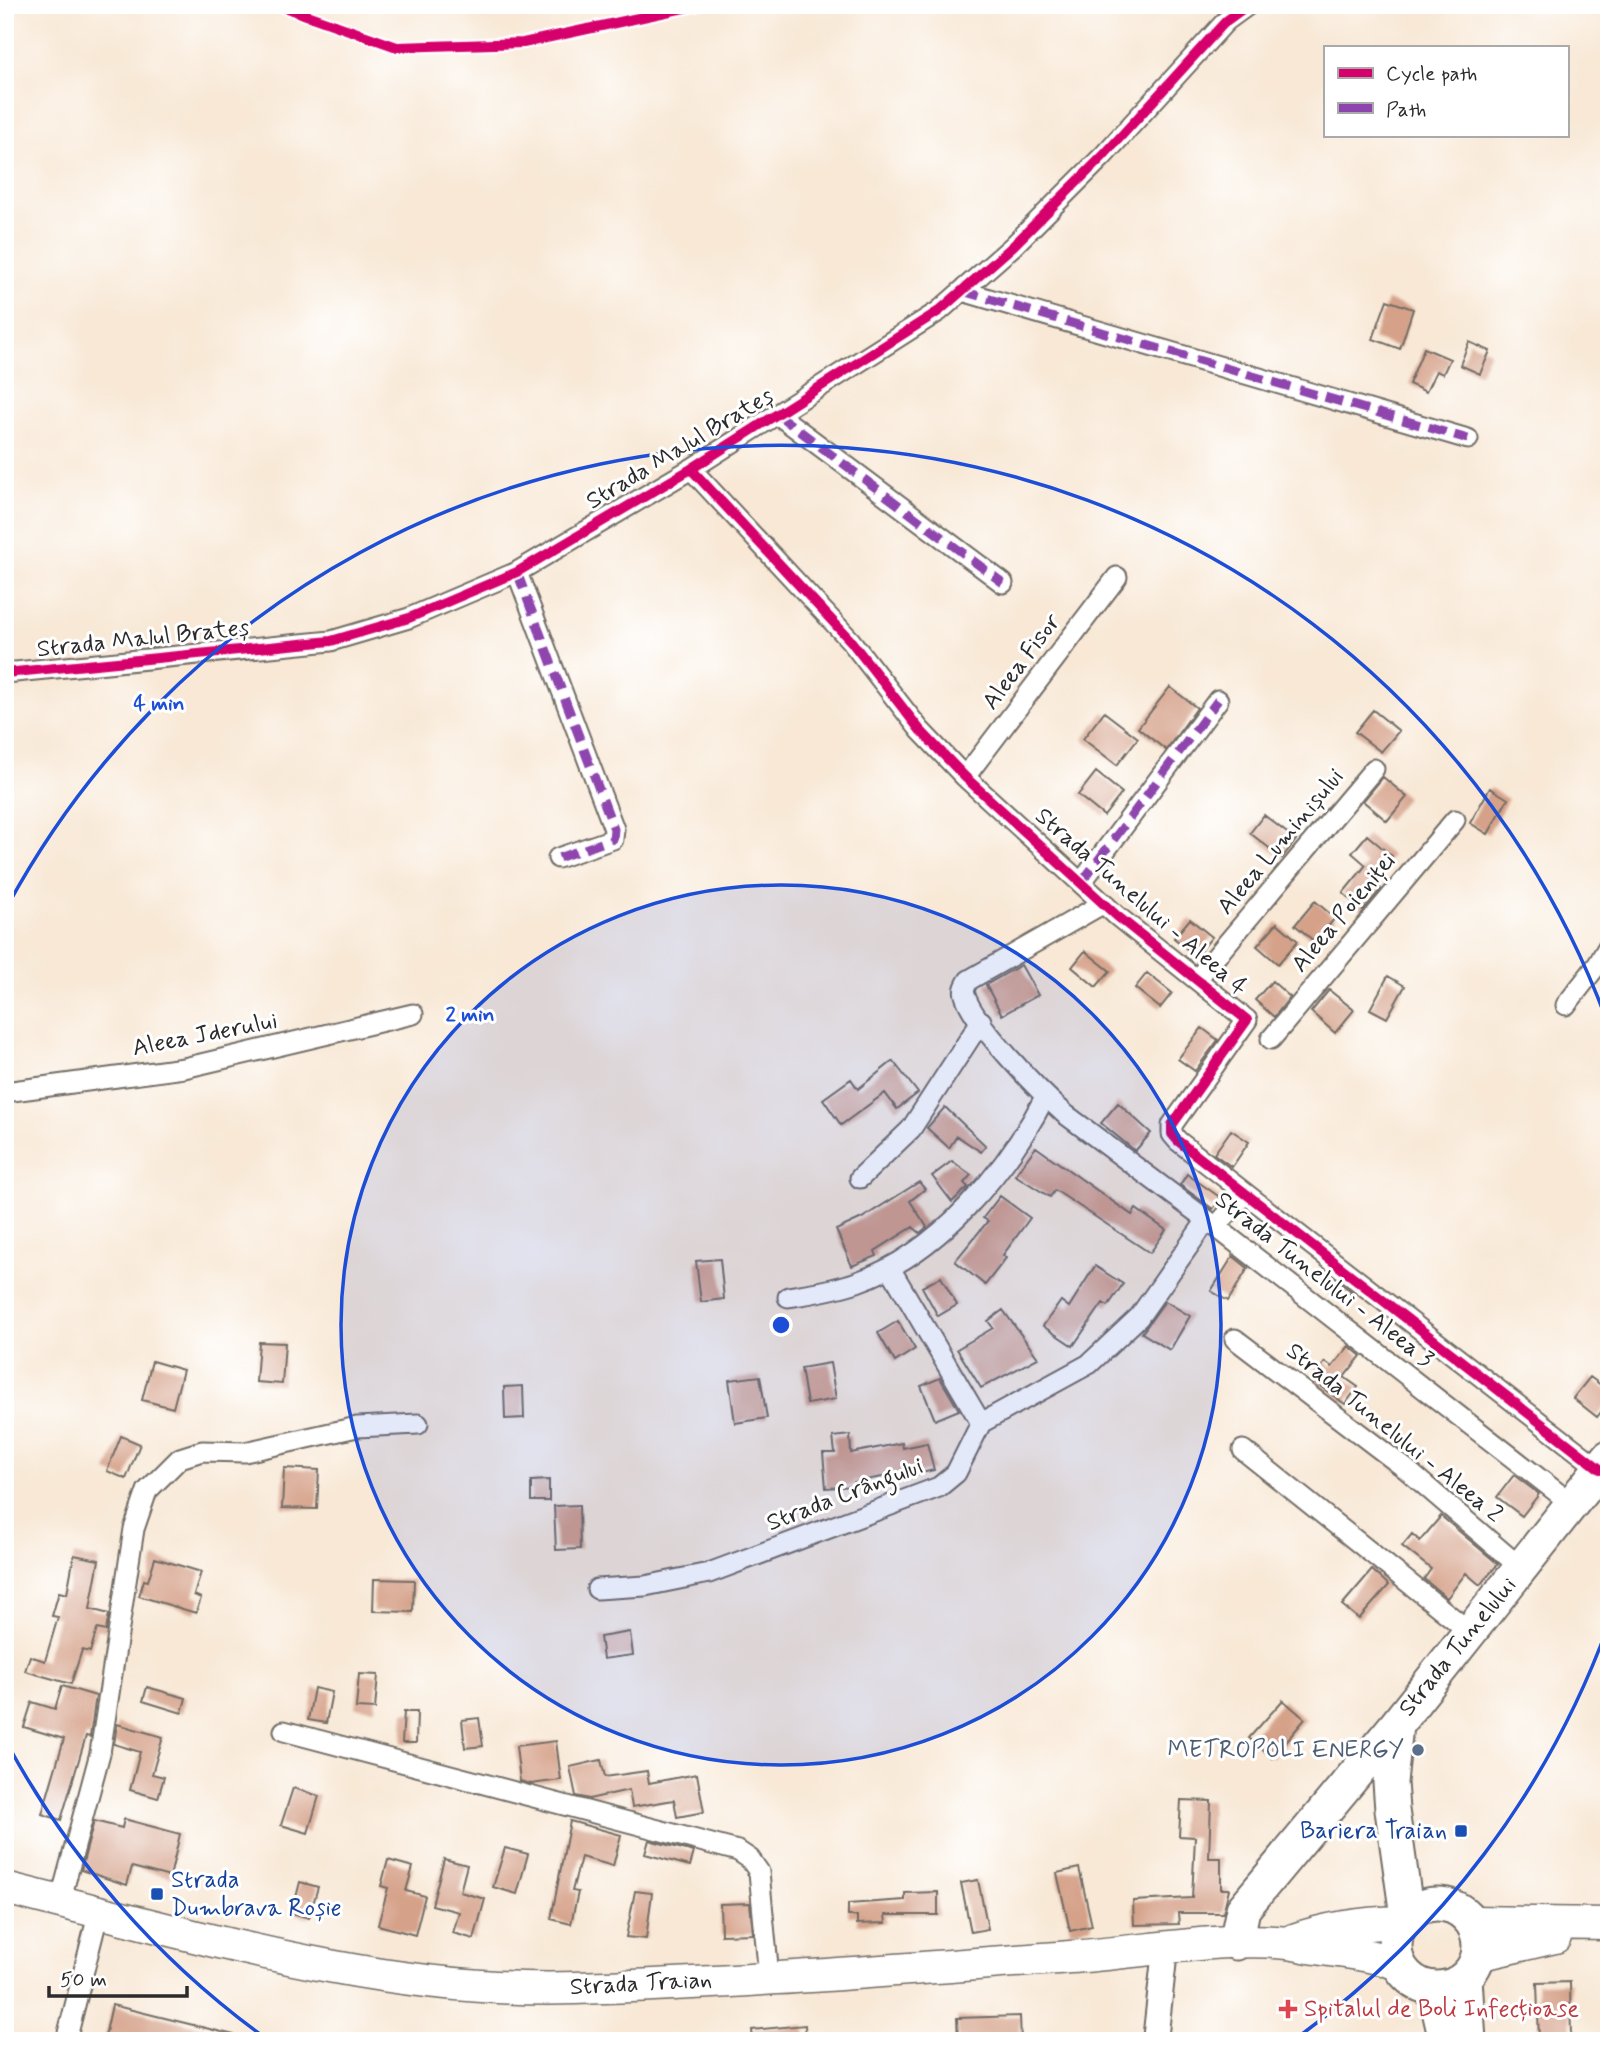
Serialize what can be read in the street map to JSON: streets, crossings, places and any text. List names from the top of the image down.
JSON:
{
  "streets": {
    "highway": ["Strada Tunelului"],
    "main road": ["Strada Traian"],
    "street": [
      "Strada Malul Brateș",
      "Aleea Fisor",
      "Aleea Luminișului",
      "Strada Tunelului - Aleea 4",
      "Aleea Poieniței",
      "Aleea Jderului",
      "Strada Tunelului - Aleea 3",
      "Strada Tunelului - Aleea 2",
      "Strada Crângului"
    ]
  },
  "crossings": [
    ["Strada Malul Brateș", "Strada Tunelului - Aleea 4"],
    ["Aleea Fisor", "Strada Tunelului - Aleea 4"],
    ["Aleea Luminișului", "Strada Tunelului - Aleea 4"],
    ["Strada Tunelului - Aleea 4", "Strada Tunelului - Aleea 3"],
    ["Strada Tunelului - Aleea 4", "Strada Tunelului"],
    ["Strada Tunelului - Aleea 3", "Strada Tunelului"],
    ["Strada Tunelului - Aleea 2", "Strada Tunelului"],
    ["Strada Tunelului", "Strada Traian"]
  ],
  "places": {
    "other": ["METROPOLI ENERGY"],
    "transit": ["Bariera Traian", "Strada Dumbrava Roșie"],
    "health": ["Spitalul de Boli Infecțioase"]
  },
  "legend": ["Cycle path", "Path"],
  "scale_bar": "50 m",
  "rings": ["4 min", "2 min"]
}
